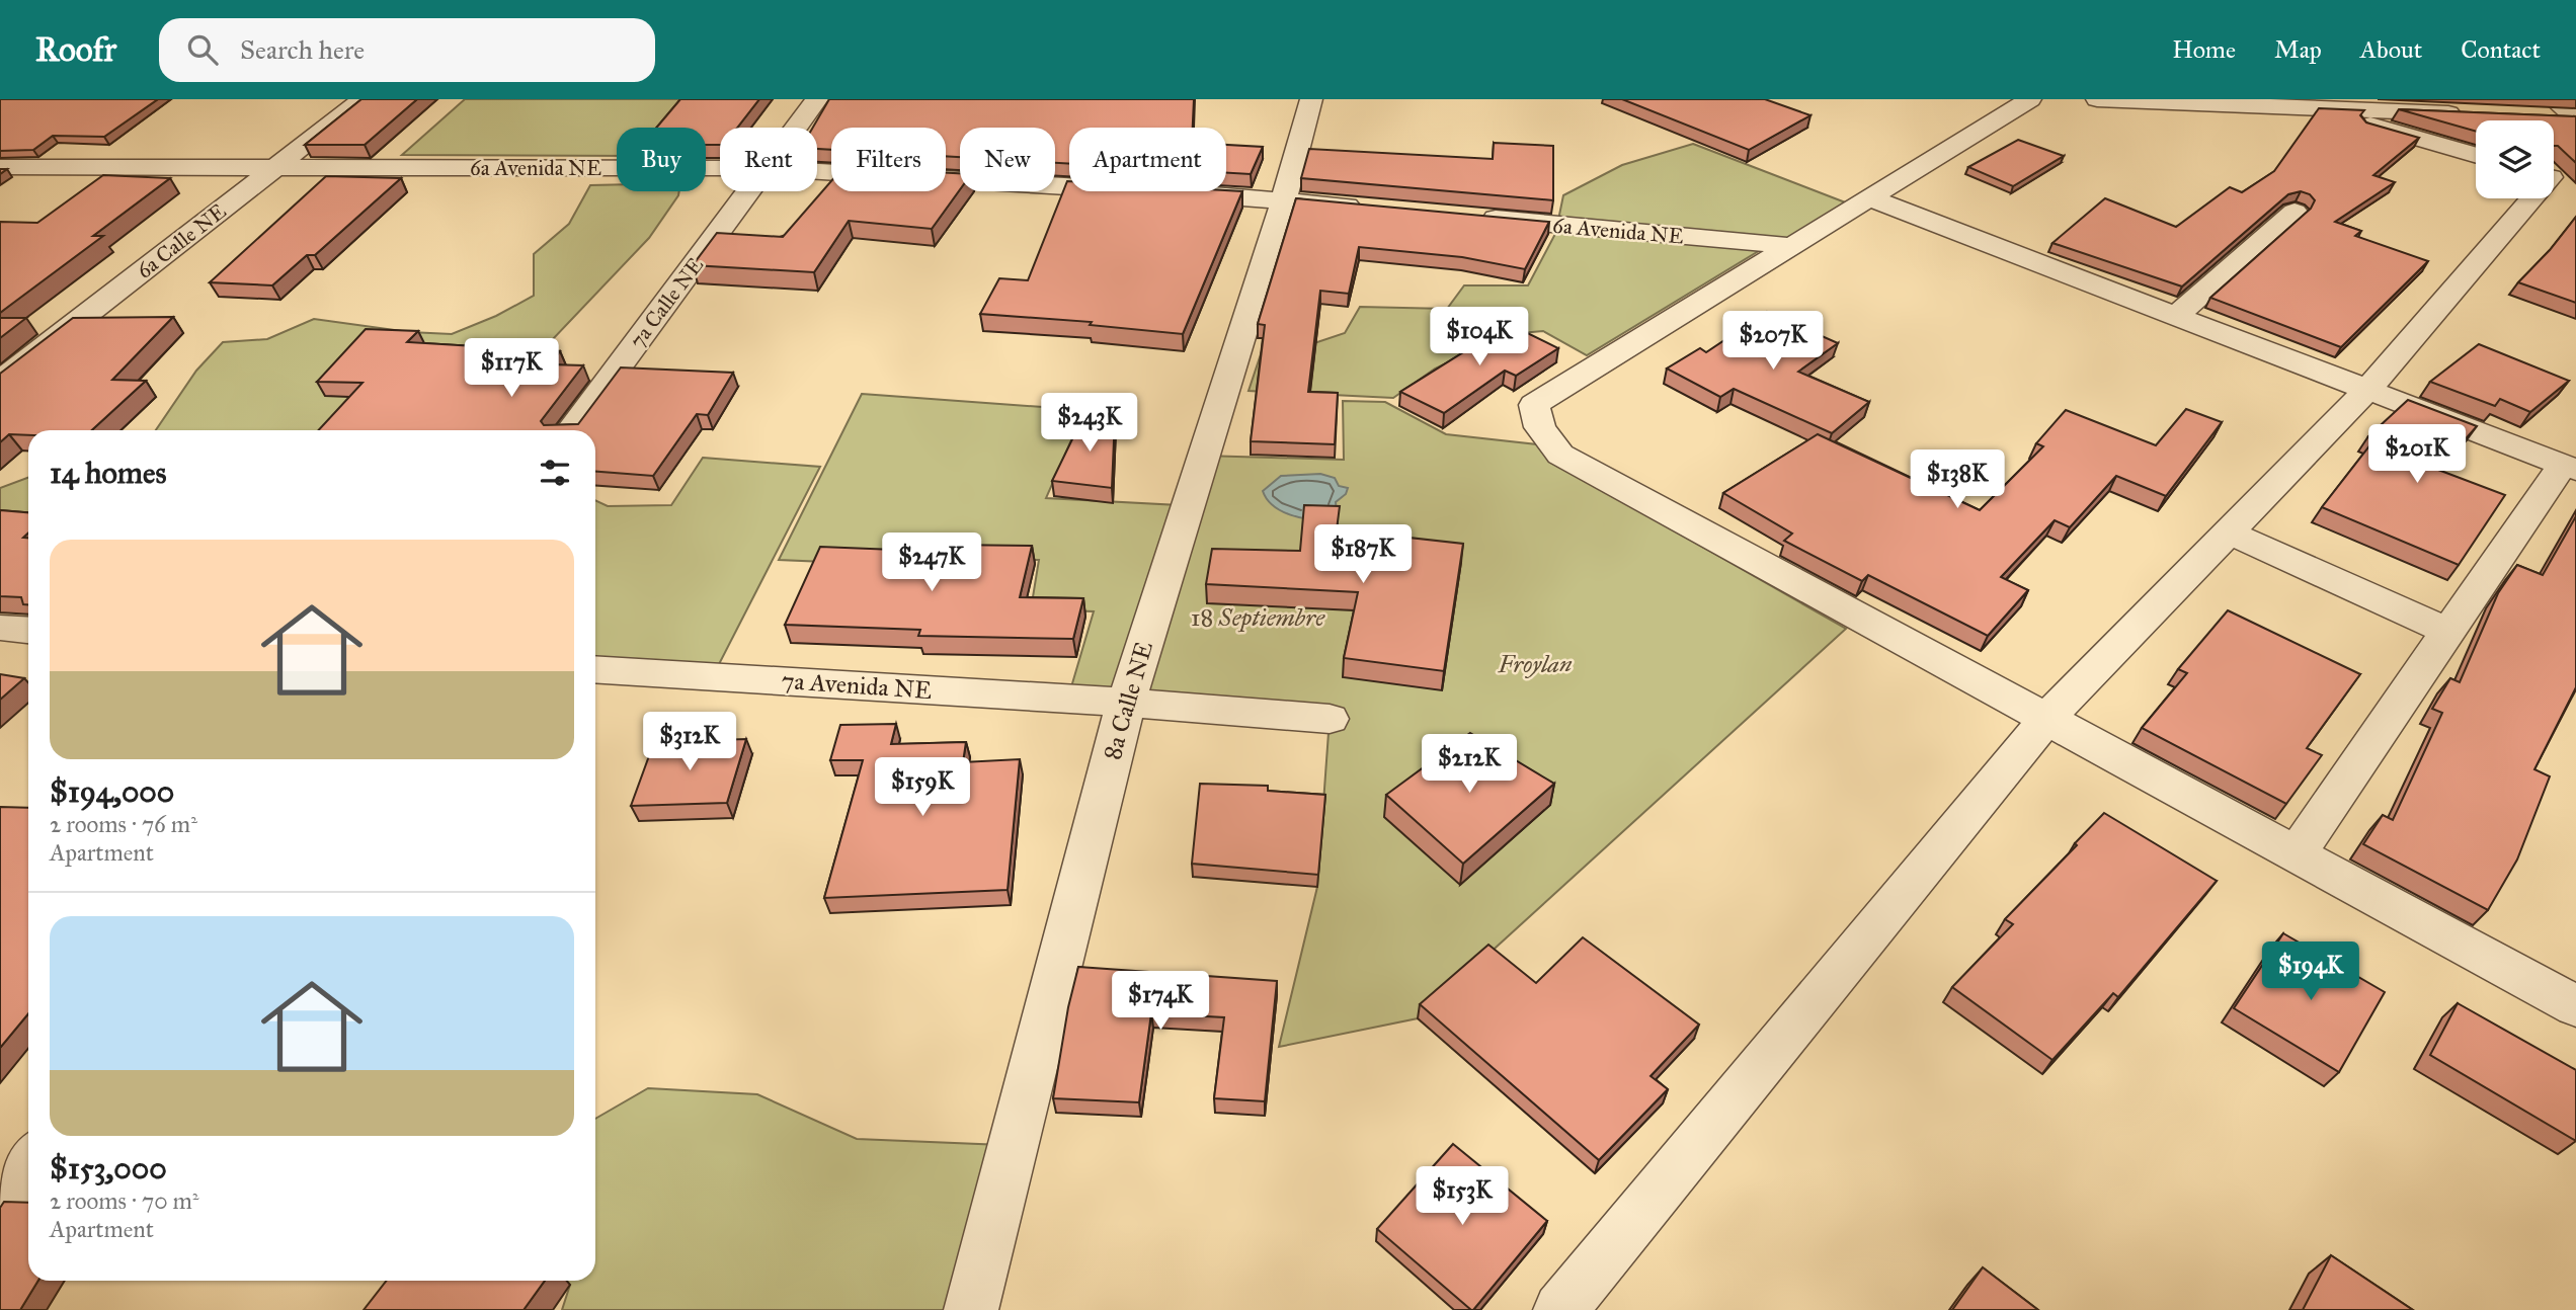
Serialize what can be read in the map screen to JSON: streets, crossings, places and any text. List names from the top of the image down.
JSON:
{
  "streets": {
    "street": [
      "6a Avenida NE",
      "6a Calle NE",
      "7a Calle NE",
      "7a Avenida NE",
      "8a Calle NE"
    ]
  },
  "crossings": [
    ["6a Avenida NE", "6a Calle NE"],
    ["7a Avenida NE", "8a Calle NE"]
  ],
  "parks": ["18 Septiembre", "Froylan"],
  "page": {
    "header": "Roofr",
    "search": "Search here",
    "nav": [
      "Home",
      "Map",
      "About",
      "Contact"
    ],
    "chip": [
      "Buy",
      "Rent",
      "Filters",
      "New",
      "Apartment"
    ],
    "price": [
      "$104K",
      "$207K",
      "$117K",
      "$243K",
      "$201K",
      "$138K",
      "$187K",
      "$247K",
      "$312K",
      "$212K",
      "$159K",
      "$194K",
      "$174K",
      "$153K"
    ],
    "heading": "14 homes",
    "list": [
      {
        "name": "$194,000",
        "note": "2 rooms · 76 m² · Apartment"
      },
      {
        "name": "$153,000",
        "note": "2 rooms · 70 m² · Apartment"
      }
    ]
  }
}
